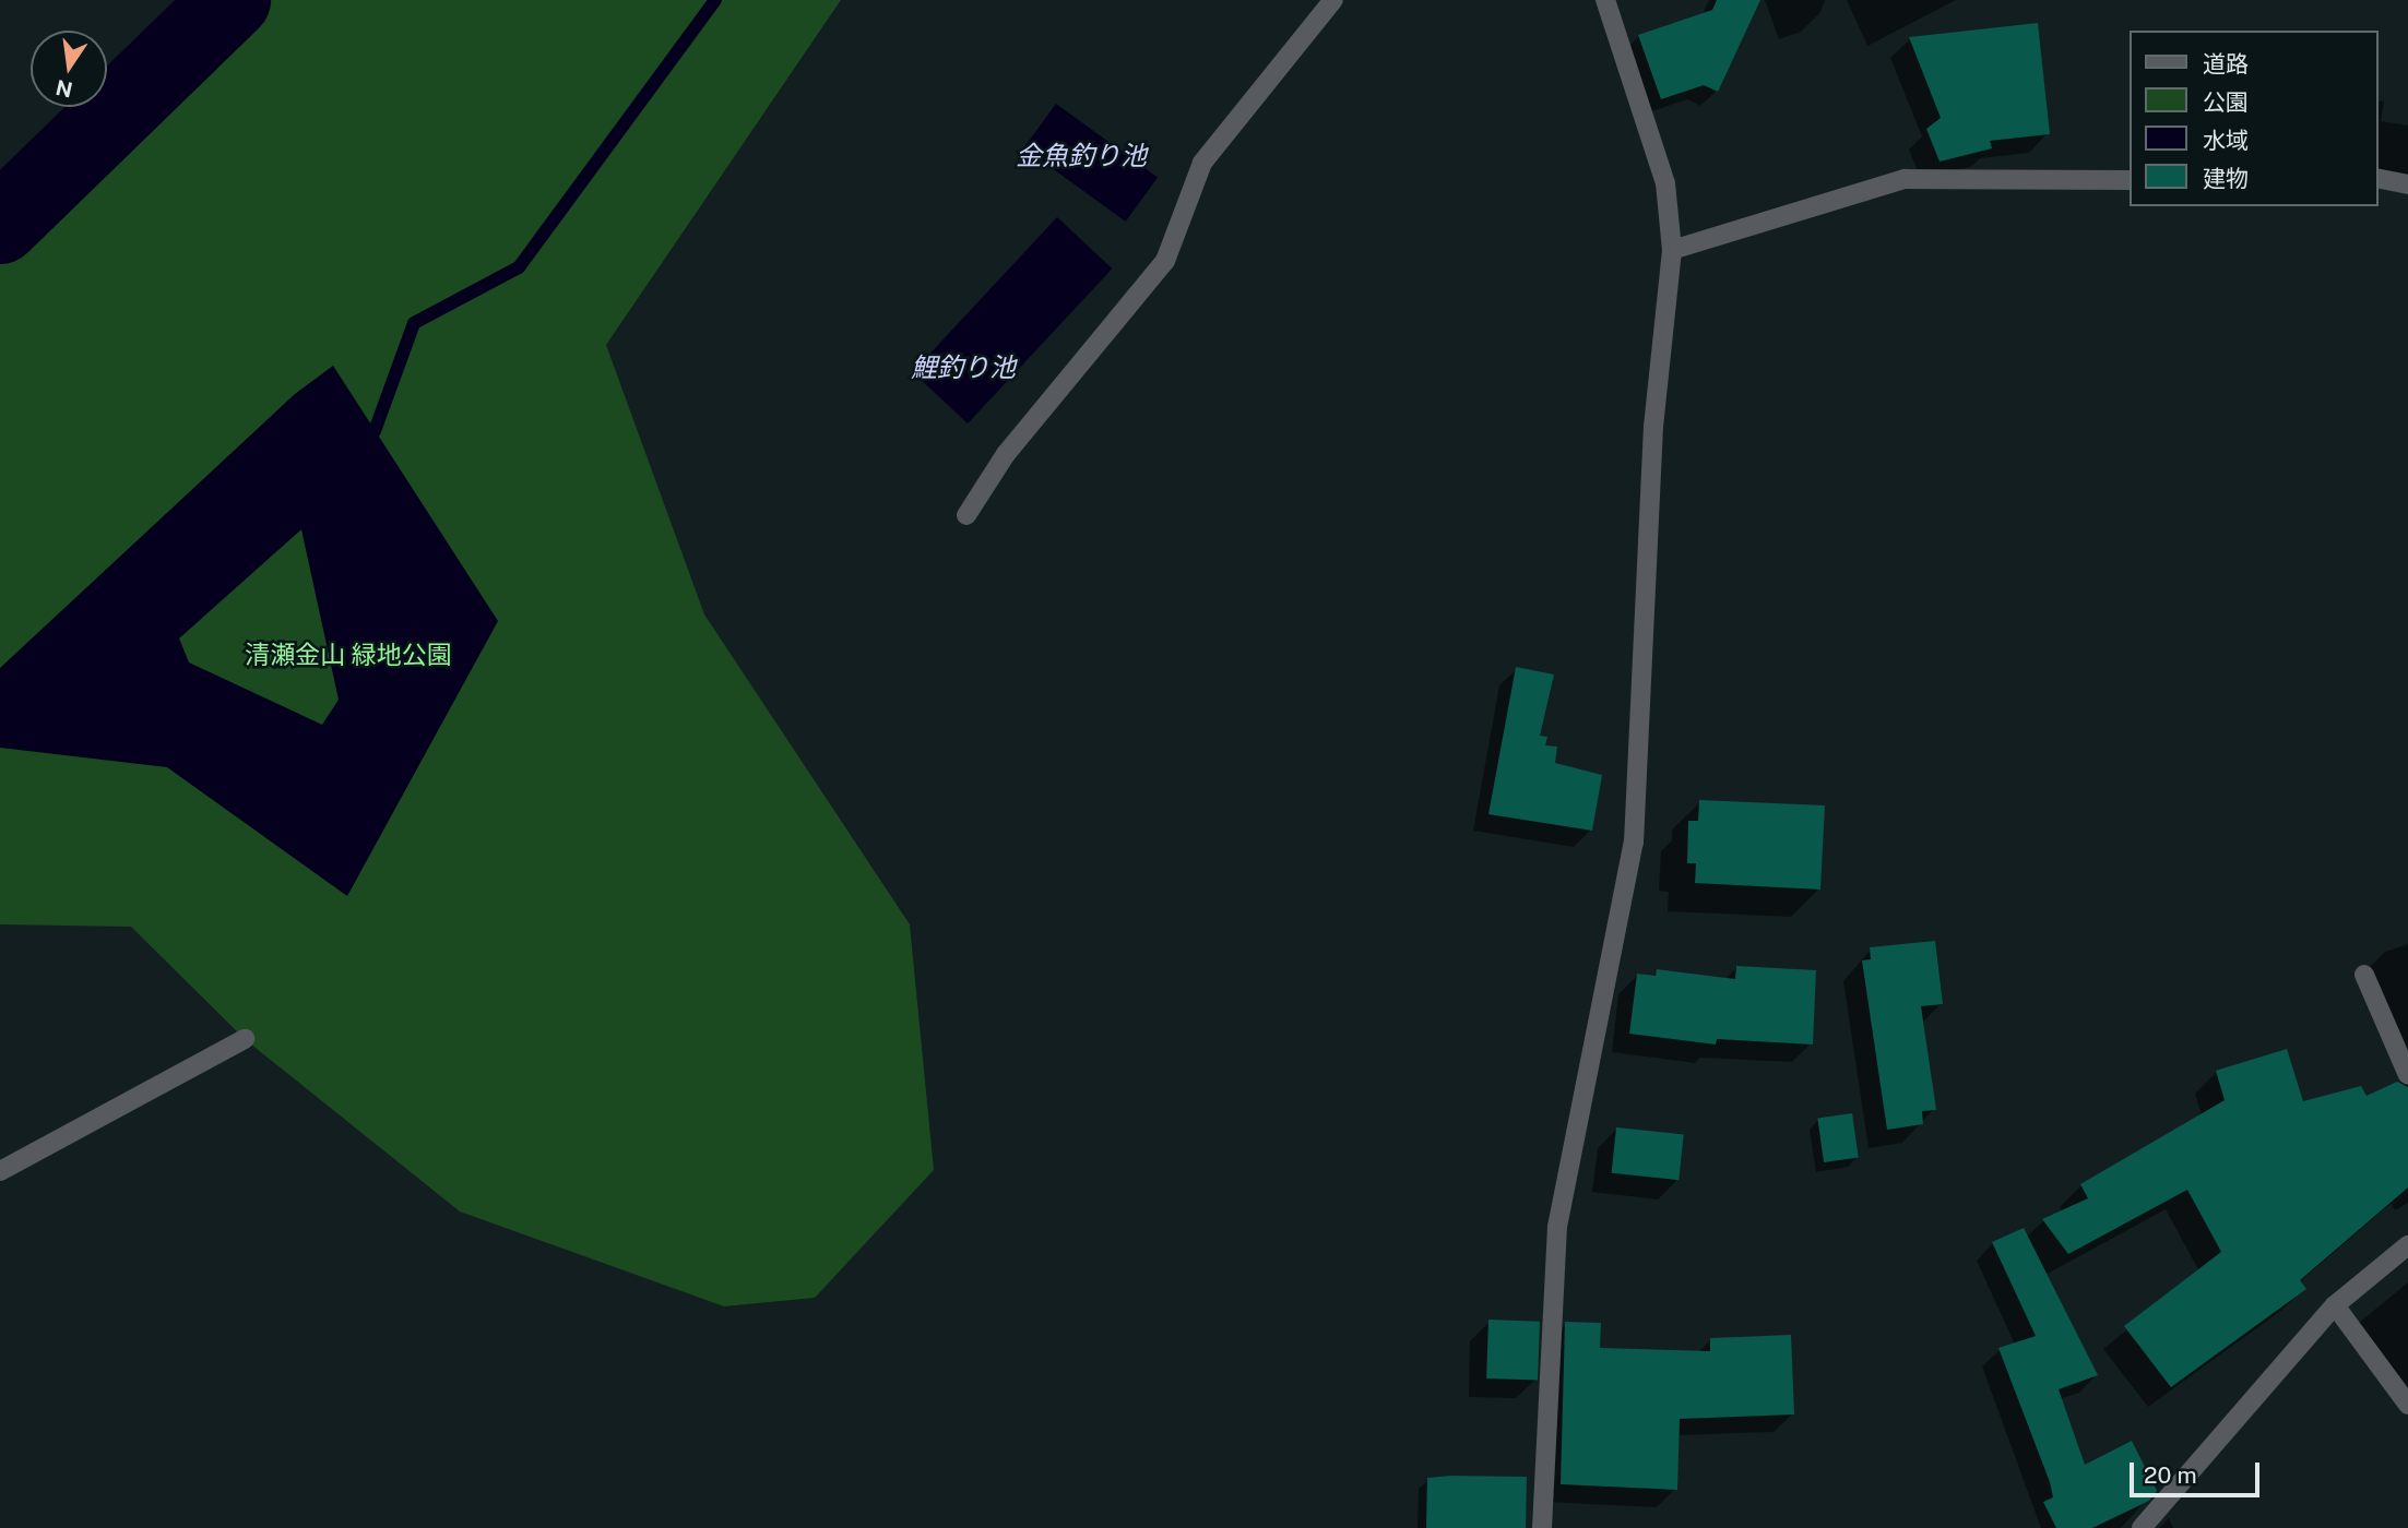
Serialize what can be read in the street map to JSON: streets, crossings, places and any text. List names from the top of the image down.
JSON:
{
  "water": ["金魚釣り池", "鯉釣り池"],
  "parks": ["清瀬金山 緑地公園"],
  "legend": [
    "道路",
    "公園",
    "水域",
    "建物"
  ],
  "scale_bar": "20 m",
  "north": "bottom"
}
